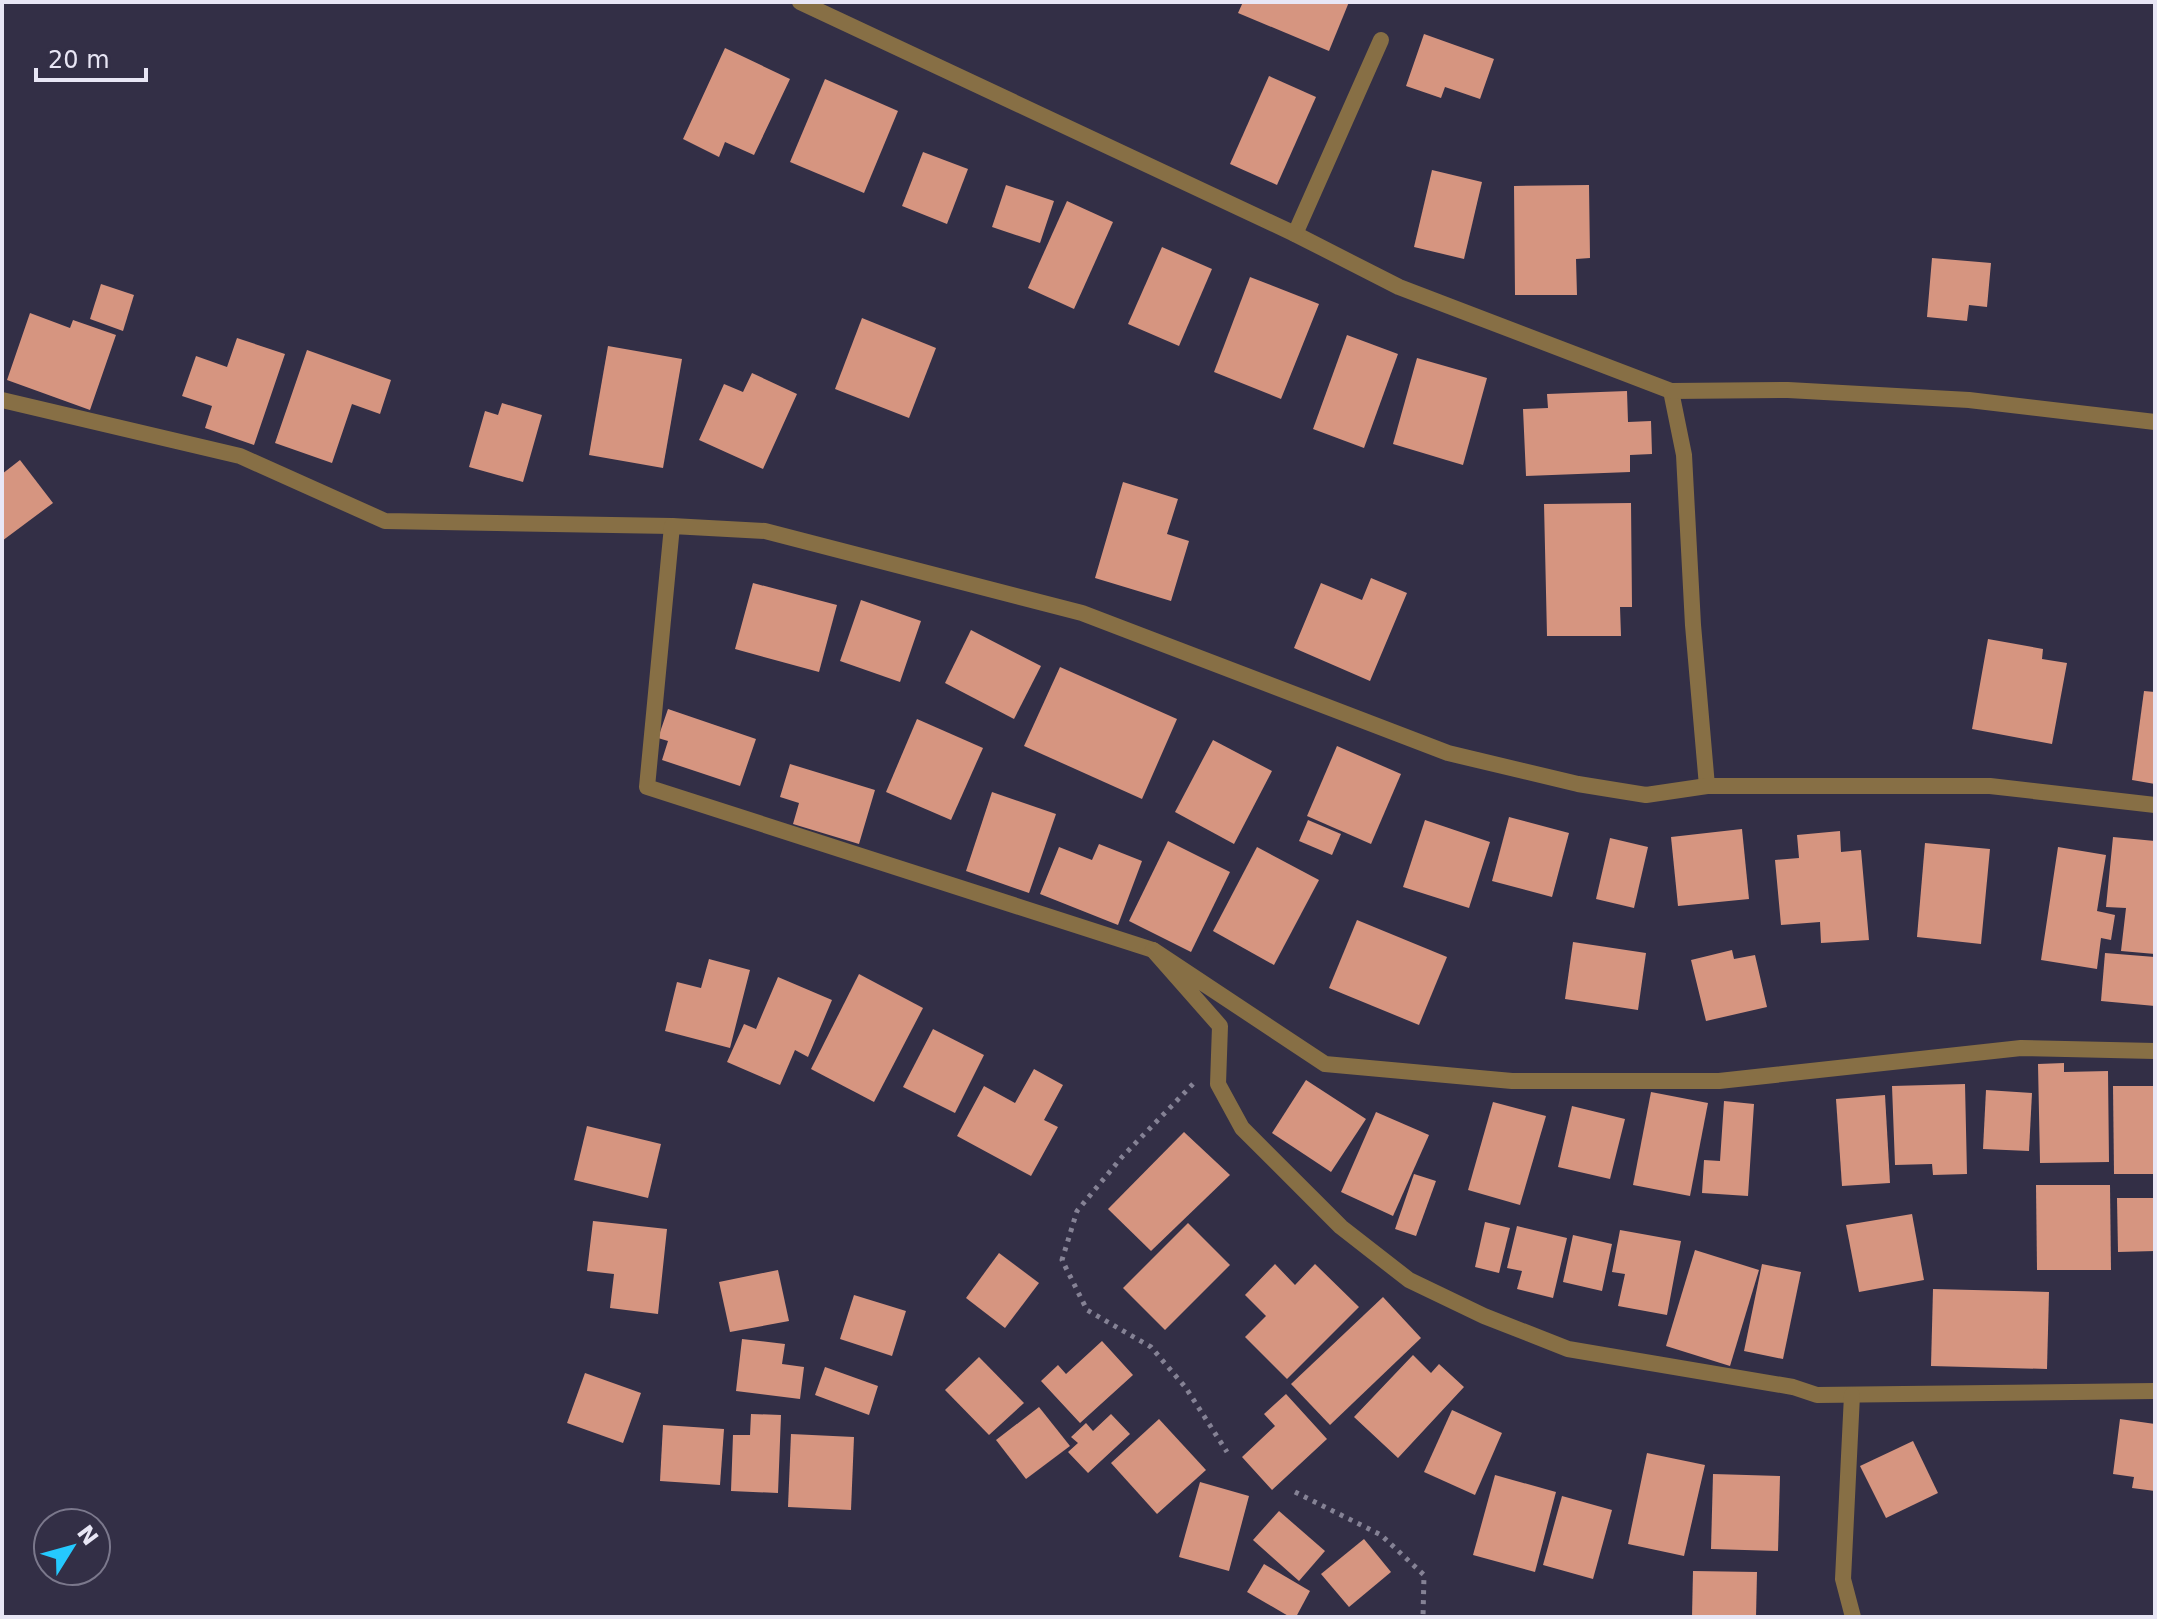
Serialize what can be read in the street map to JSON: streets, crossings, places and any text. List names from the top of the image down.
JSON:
{
  "scale_bar": "20 m",
  "north": "top right"
}
